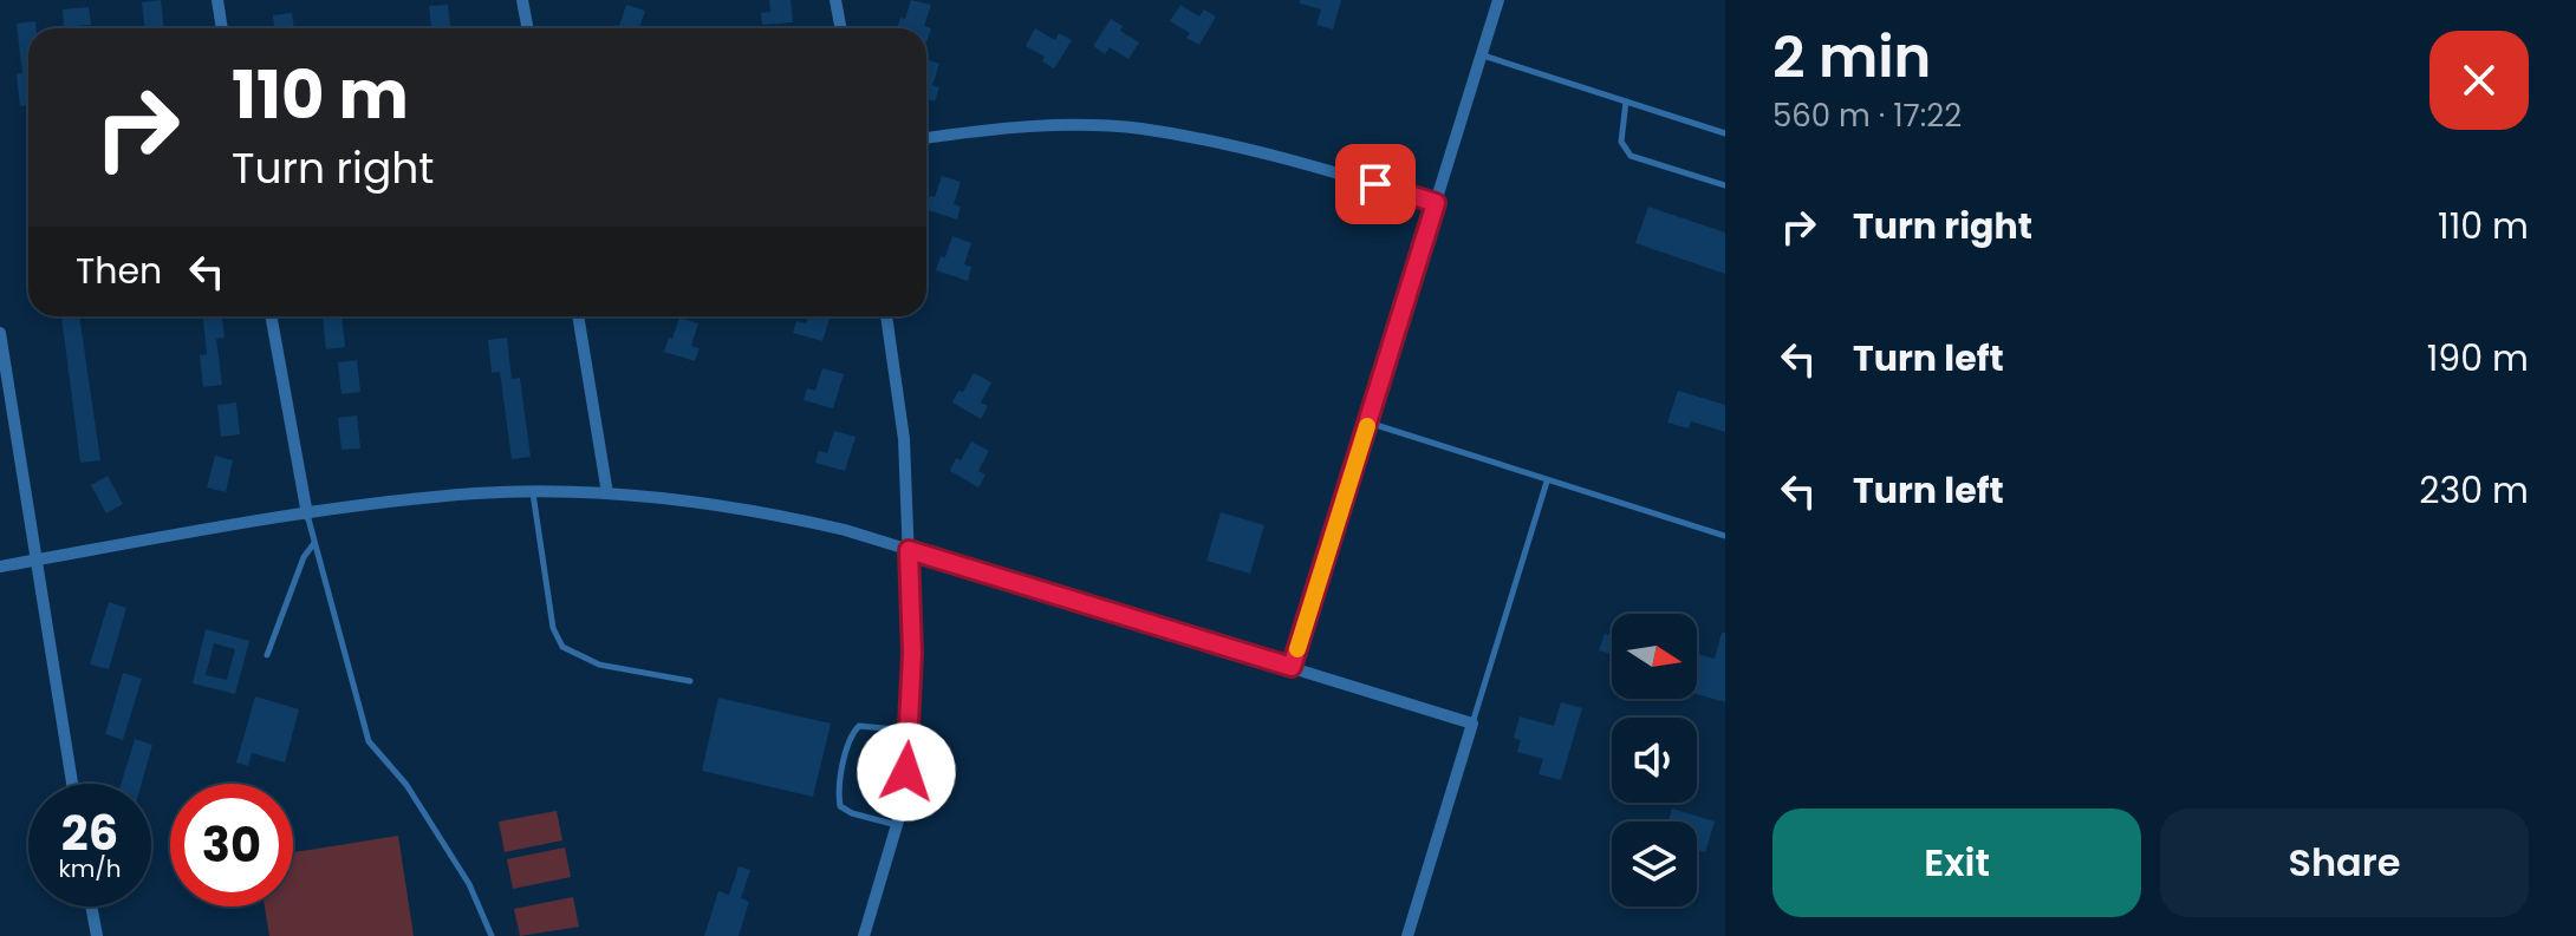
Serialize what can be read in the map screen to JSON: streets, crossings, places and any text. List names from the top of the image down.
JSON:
{
  "north": "right",
  "page": {
    "heading": ["2 min", "560 m · 17:22"],
    "turn": ["110 m", "Turn right"],
    "list": [
      {
        "name": "Turn right",
        "value": "110 m"
      },
      {
        "name": "Turn left",
        "value": "190 m"
      },
      {
        "name": "Turn left",
        "value": "230 m"
      }
    ],
    "then": "Then",
    "speed": "26 km/h",
    "limit": "30",
    "buttons": ["Exit", "Share"]
  }
}
